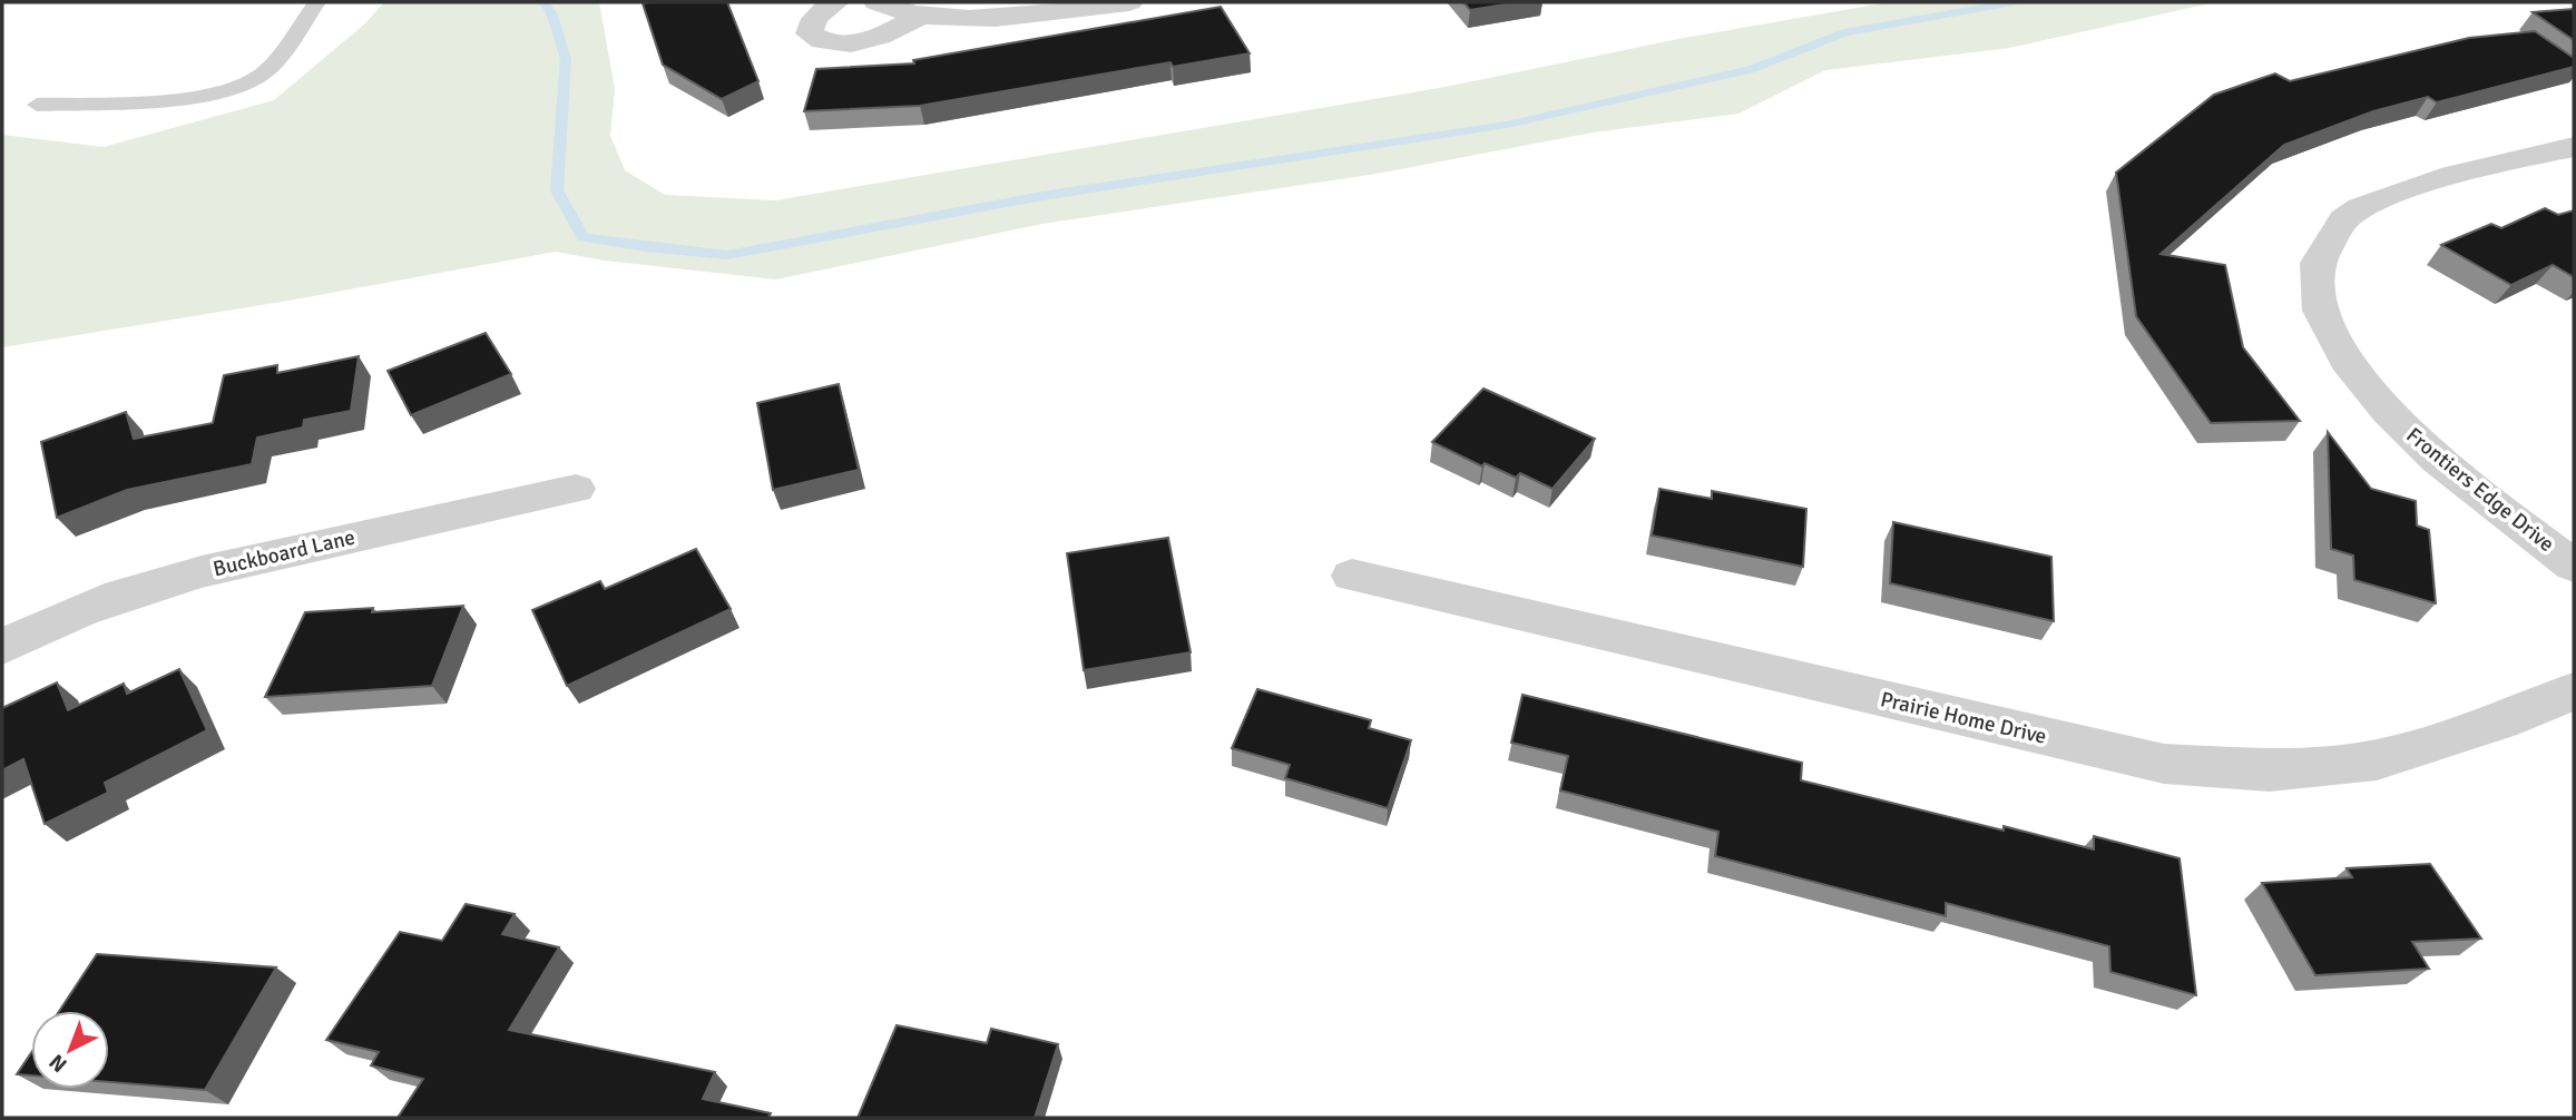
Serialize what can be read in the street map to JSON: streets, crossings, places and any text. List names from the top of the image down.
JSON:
{
  "streets": {
    "street": ["Frontiers Edge Drive", "Buckboard Lane", "Prairie Home Drive"]
  },
  "north": "bottom left"
}
